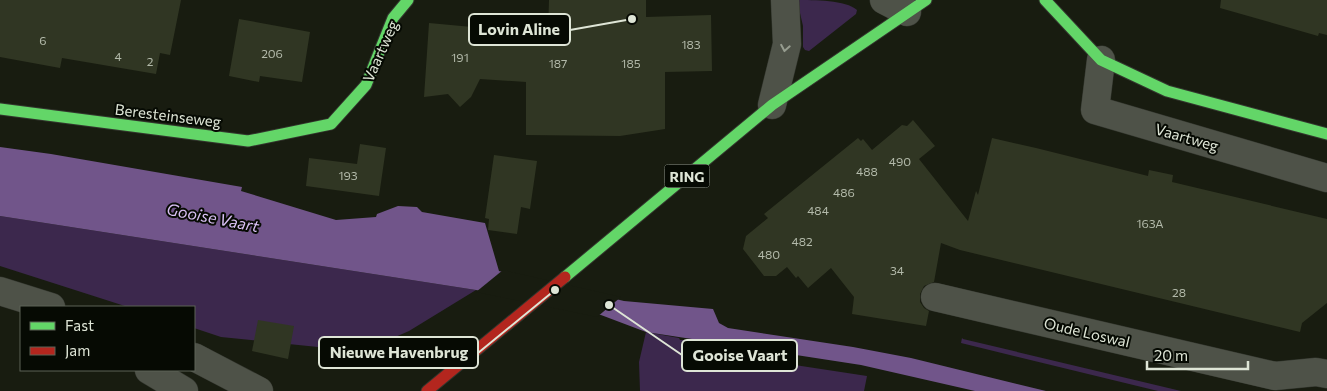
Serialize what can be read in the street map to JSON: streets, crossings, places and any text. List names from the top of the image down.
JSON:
{
  "streets": {
    "street": [
      "Vaartweg",
      "Beresteinseweg",
      "RING",
      "Oude Loswal"
    ]
  },
  "crossings": [
    ["Vaartweg", "Beresteinseweg"]
  ],
  "water": ["Gooise Vaart"],
  "places": ["Lovin Aline", "Nieuwe Havenbrug", "Gooise Vaart"],
  "house_numbers": [
    "6",
    "183",
    "206",
    "4",
    "191",
    "2",
    "187",
    "185",
    "490",
    "488",
    "193",
    "486",
    "484",
    "163A",
    "482",
    "480",
    "34",
    "28"
  ],
  "legend": ["Fast", "Jam"],
  "scale_bar": "20 m"
}
